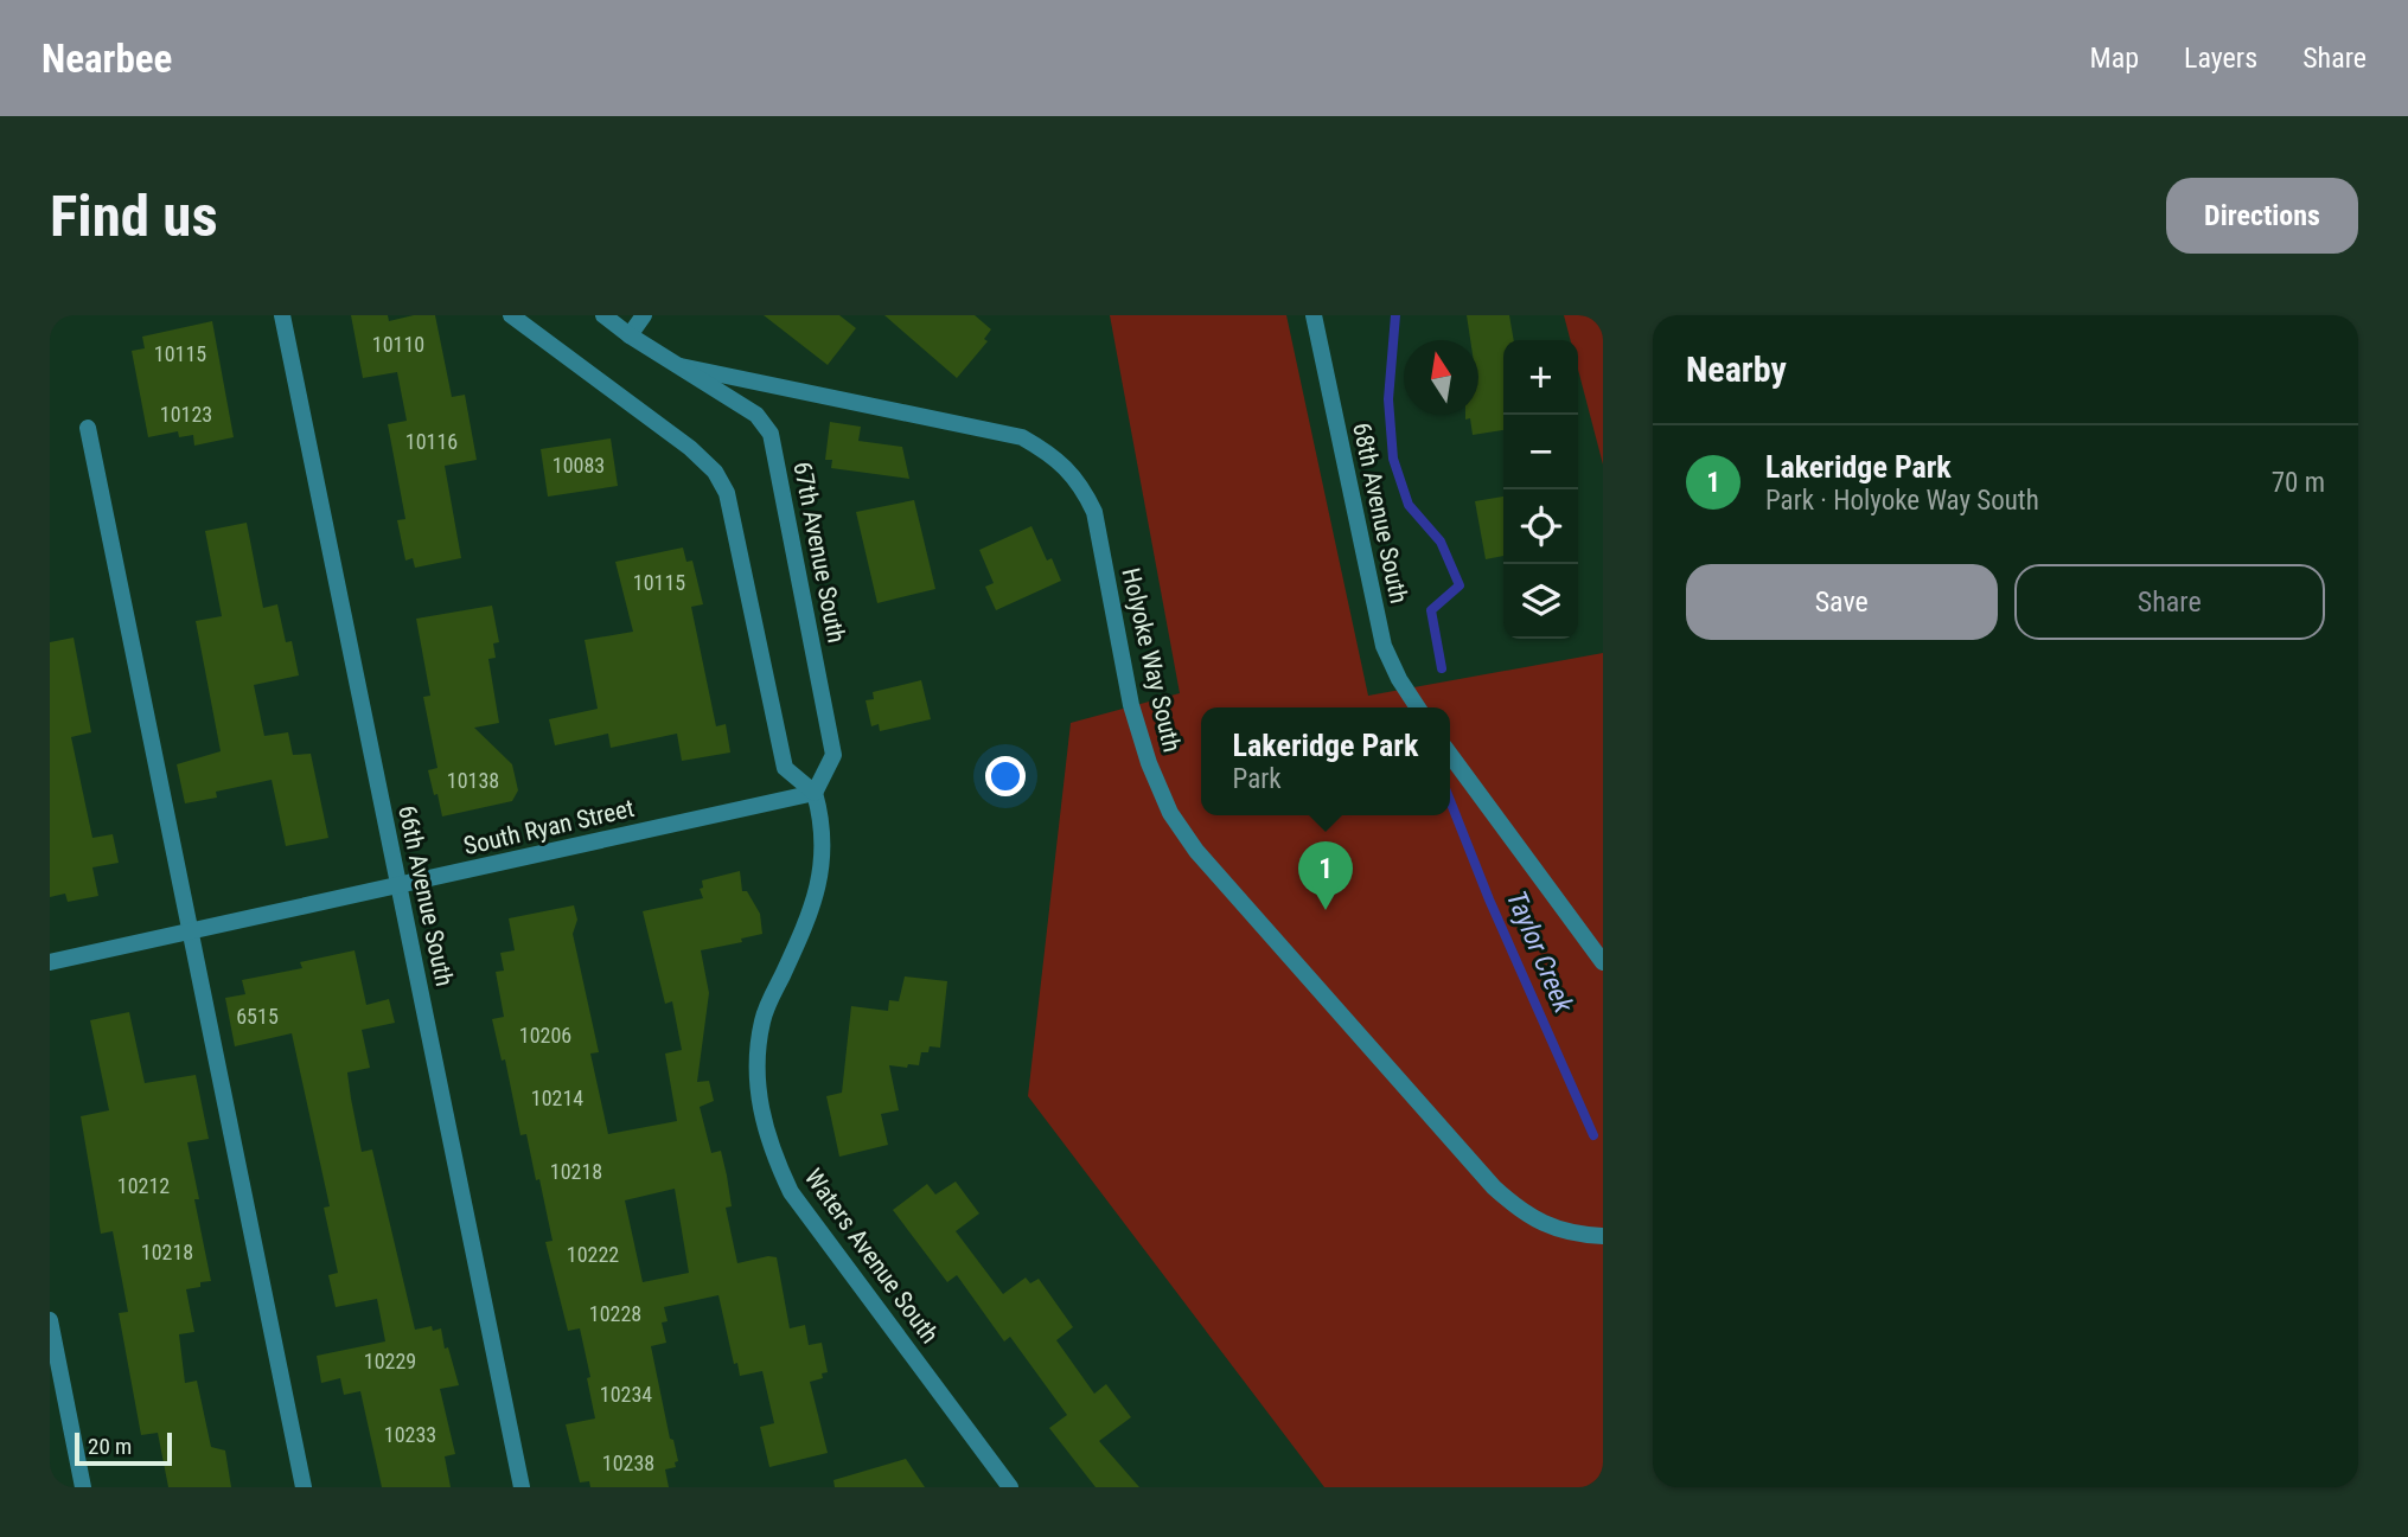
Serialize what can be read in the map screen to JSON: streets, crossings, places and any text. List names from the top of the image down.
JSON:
{
  "streets": {
    "street": [
      "68th Avenue South",
      "67th Avenue South",
      "Holyoke Way South",
      "South Ryan Street",
      "66th Avenue South",
      "Waters Avenue South"
    ]
  },
  "crossings": [
    ["67th Avenue South", "Holyoke Way South"],
    ["67th Avenue South", "South Ryan Street"],
    ["67th Avenue South", "Waters Avenue South"],
    ["South Ryan Street", "66th Avenue South"],
    ["South Ryan Street", "Waters Avenue South"]
  ],
  "water": ["Taylor Creek"],
  "house_numbers": [
    "10110",
    "10115",
    "10123",
    "10116",
    "10083",
    "10115",
    "10138",
    "6515",
    "10206",
    "10214",
    "10218",
    "10212",
    "10218",
    "10222",
    "10228",
    "10229",
    "10234",
    "10233",
    "10238"
  ],
  "scale_bar": "20 m",
  "north": "top",
  "page": {
    "header": "Nearbee",
    "nav": ["Map", "Layers", "Share"],
    "buttons": [
      "Directions",
      ["Save", "Share"]
    ],
    "title": "Find us",
    "heading": "Nearby",
    "map_buttons": ["+", "−"],
    "list": [
      {
        "mark": "1",
        "name": "Lakeridge Park",
        "note": "Park · Holyoke Way South",
        "value": "70 m"
      }
    ],
    "popup": ["Lakeridge Park", "Park"],
    "pins": "1",
    "scale": "20 m"
  }
}
